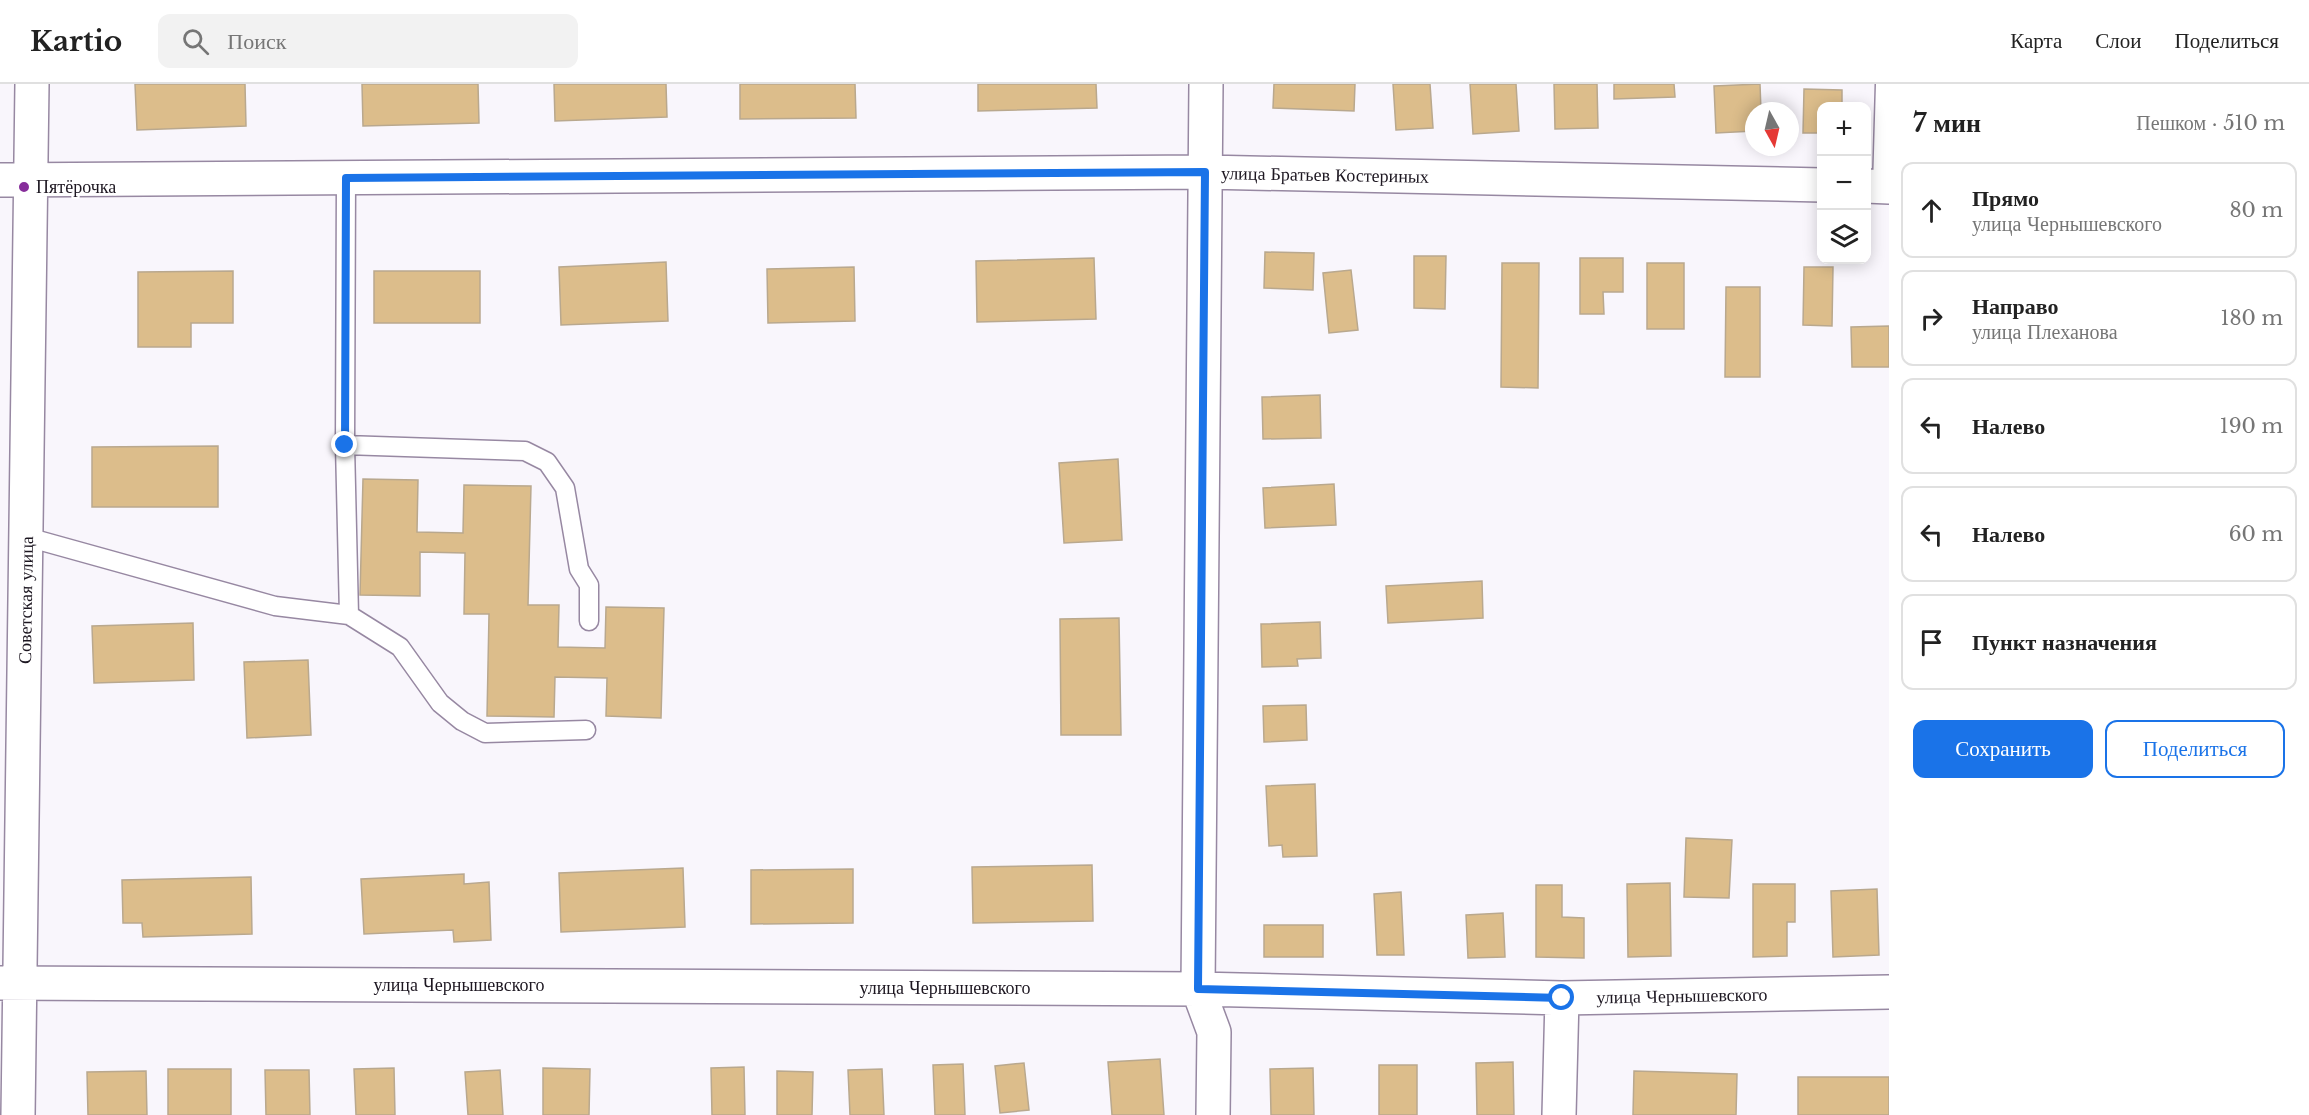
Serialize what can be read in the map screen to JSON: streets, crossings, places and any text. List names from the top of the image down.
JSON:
{
  "streets": {
    "street": ["улица Братьев Костериных", "Советская улица", "улица Чернышевского"]
  },
  "crossings": [
    ["улица Братьев Костериных", "Советская улица"],
    ["Советская улица", "улица Чернышевского"]
  ],
  "places": ["Пятёрочка"],
  "north": "bottom",
  "page": {
    "header": "Kartio",
    "search": "Поиск",
    "nav": ["Карта", "Слои", "Поделиться"],
    "heading": ["7 мин", "Пешком · 510 m"],
    "map_buttons": ["+", "−"],
    "list": [
      ["Прямо", "улица Чернышевского", "80 m"],
      ["Направо", "улица Плеханова", "180 m"],
      ["Налево", "190 m"],
      ["Налево", "60 m"],
      "Пункт назначения"
    ],
    "buttons": ["Сохранить", "Поделиться"]
  }
}
